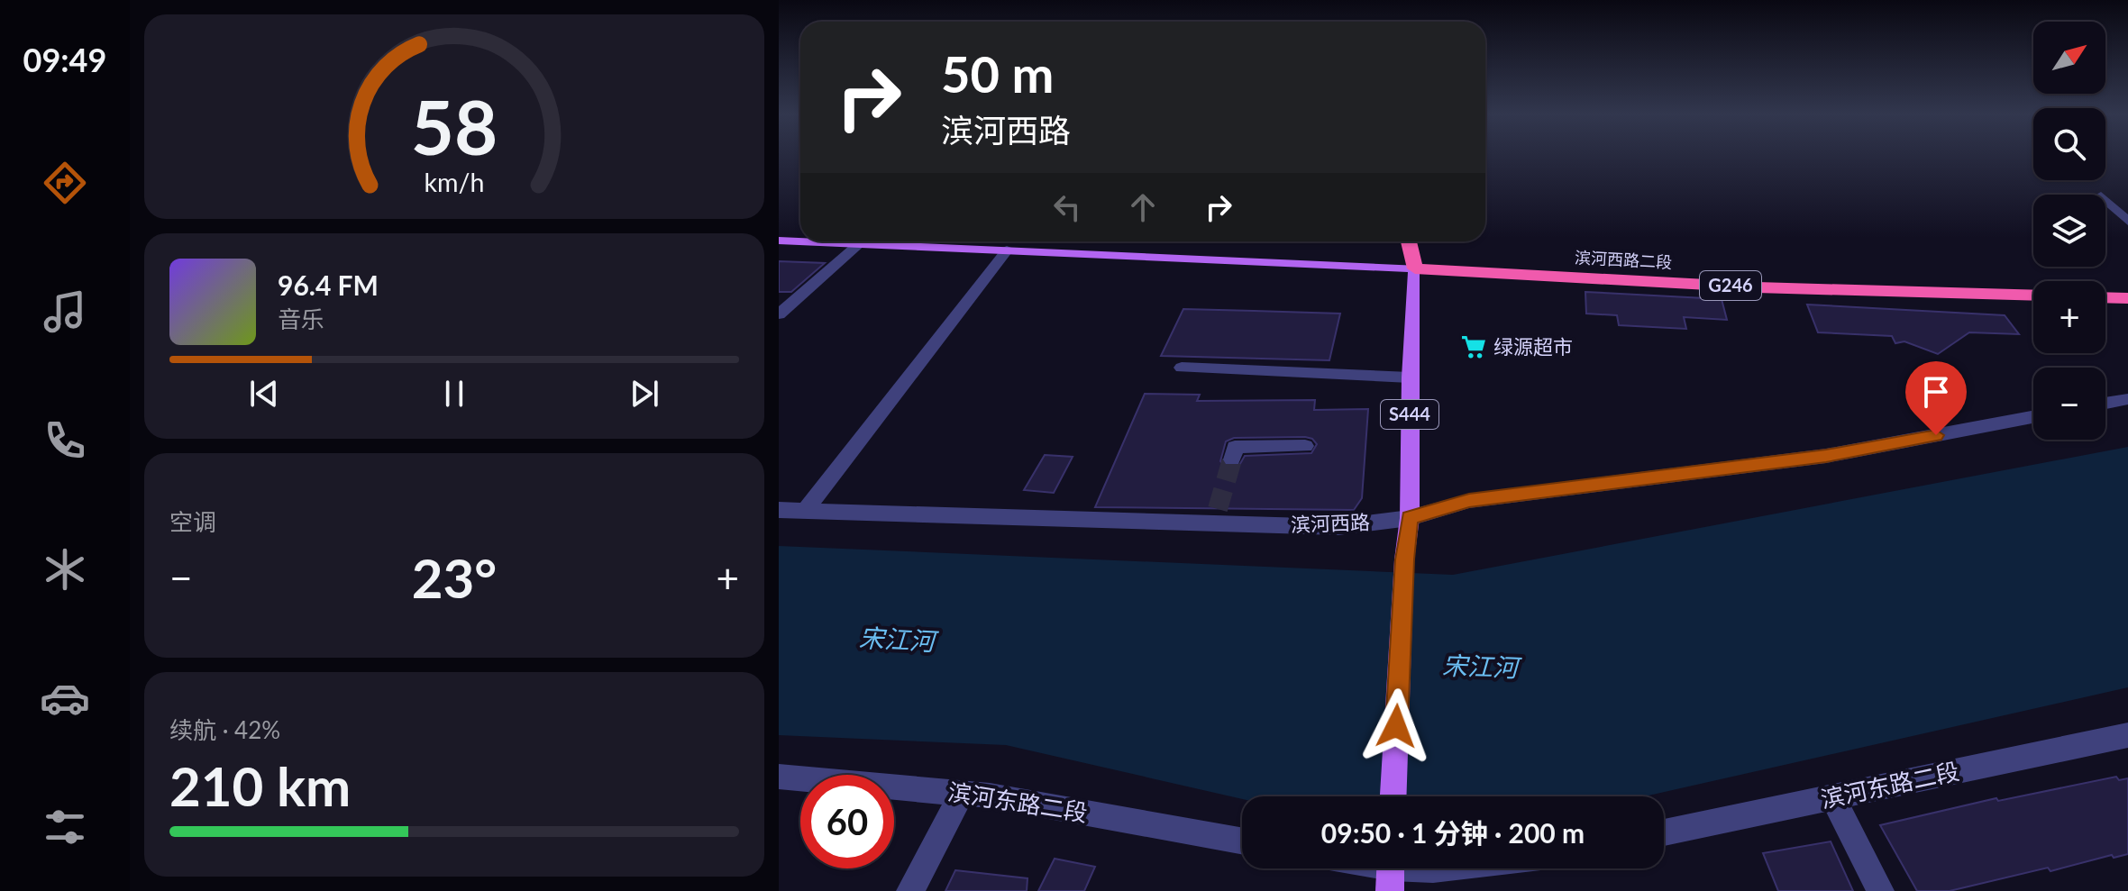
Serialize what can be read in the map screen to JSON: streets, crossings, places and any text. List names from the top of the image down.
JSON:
{
  "streets": {
    "highway": ["滨河西路二段", "G246"],
    "main road": ["S444"],
    "street": ["滨河西路", "滨河东路二段"]
  },
  "crossings": [
    ["滨河西路二段", "S444"],
    ["S444", "滨河西路"]
  ],
  "water": ["宋江河"],
  "places": {
    "supermarket": ["绿源超市"]
  },
  "north": "top right",
  "page": {
    "tabs": "09:49",
    "map_buttons": ["+", "−"],
    "turn": ["50 m", "滨河西路"],
    "song": ["96.4 FM", "音乐"],
    "tile": [
      "空调",
      ["续航 · 42%", "210 km"]
    ],
    "heat": ["−", "23°", "+"],
    "limit": "60",
    "trip": "09:50 · 1 分钟 · 200 m",
    "gauge": ["58", "km/h"]
  }
}
